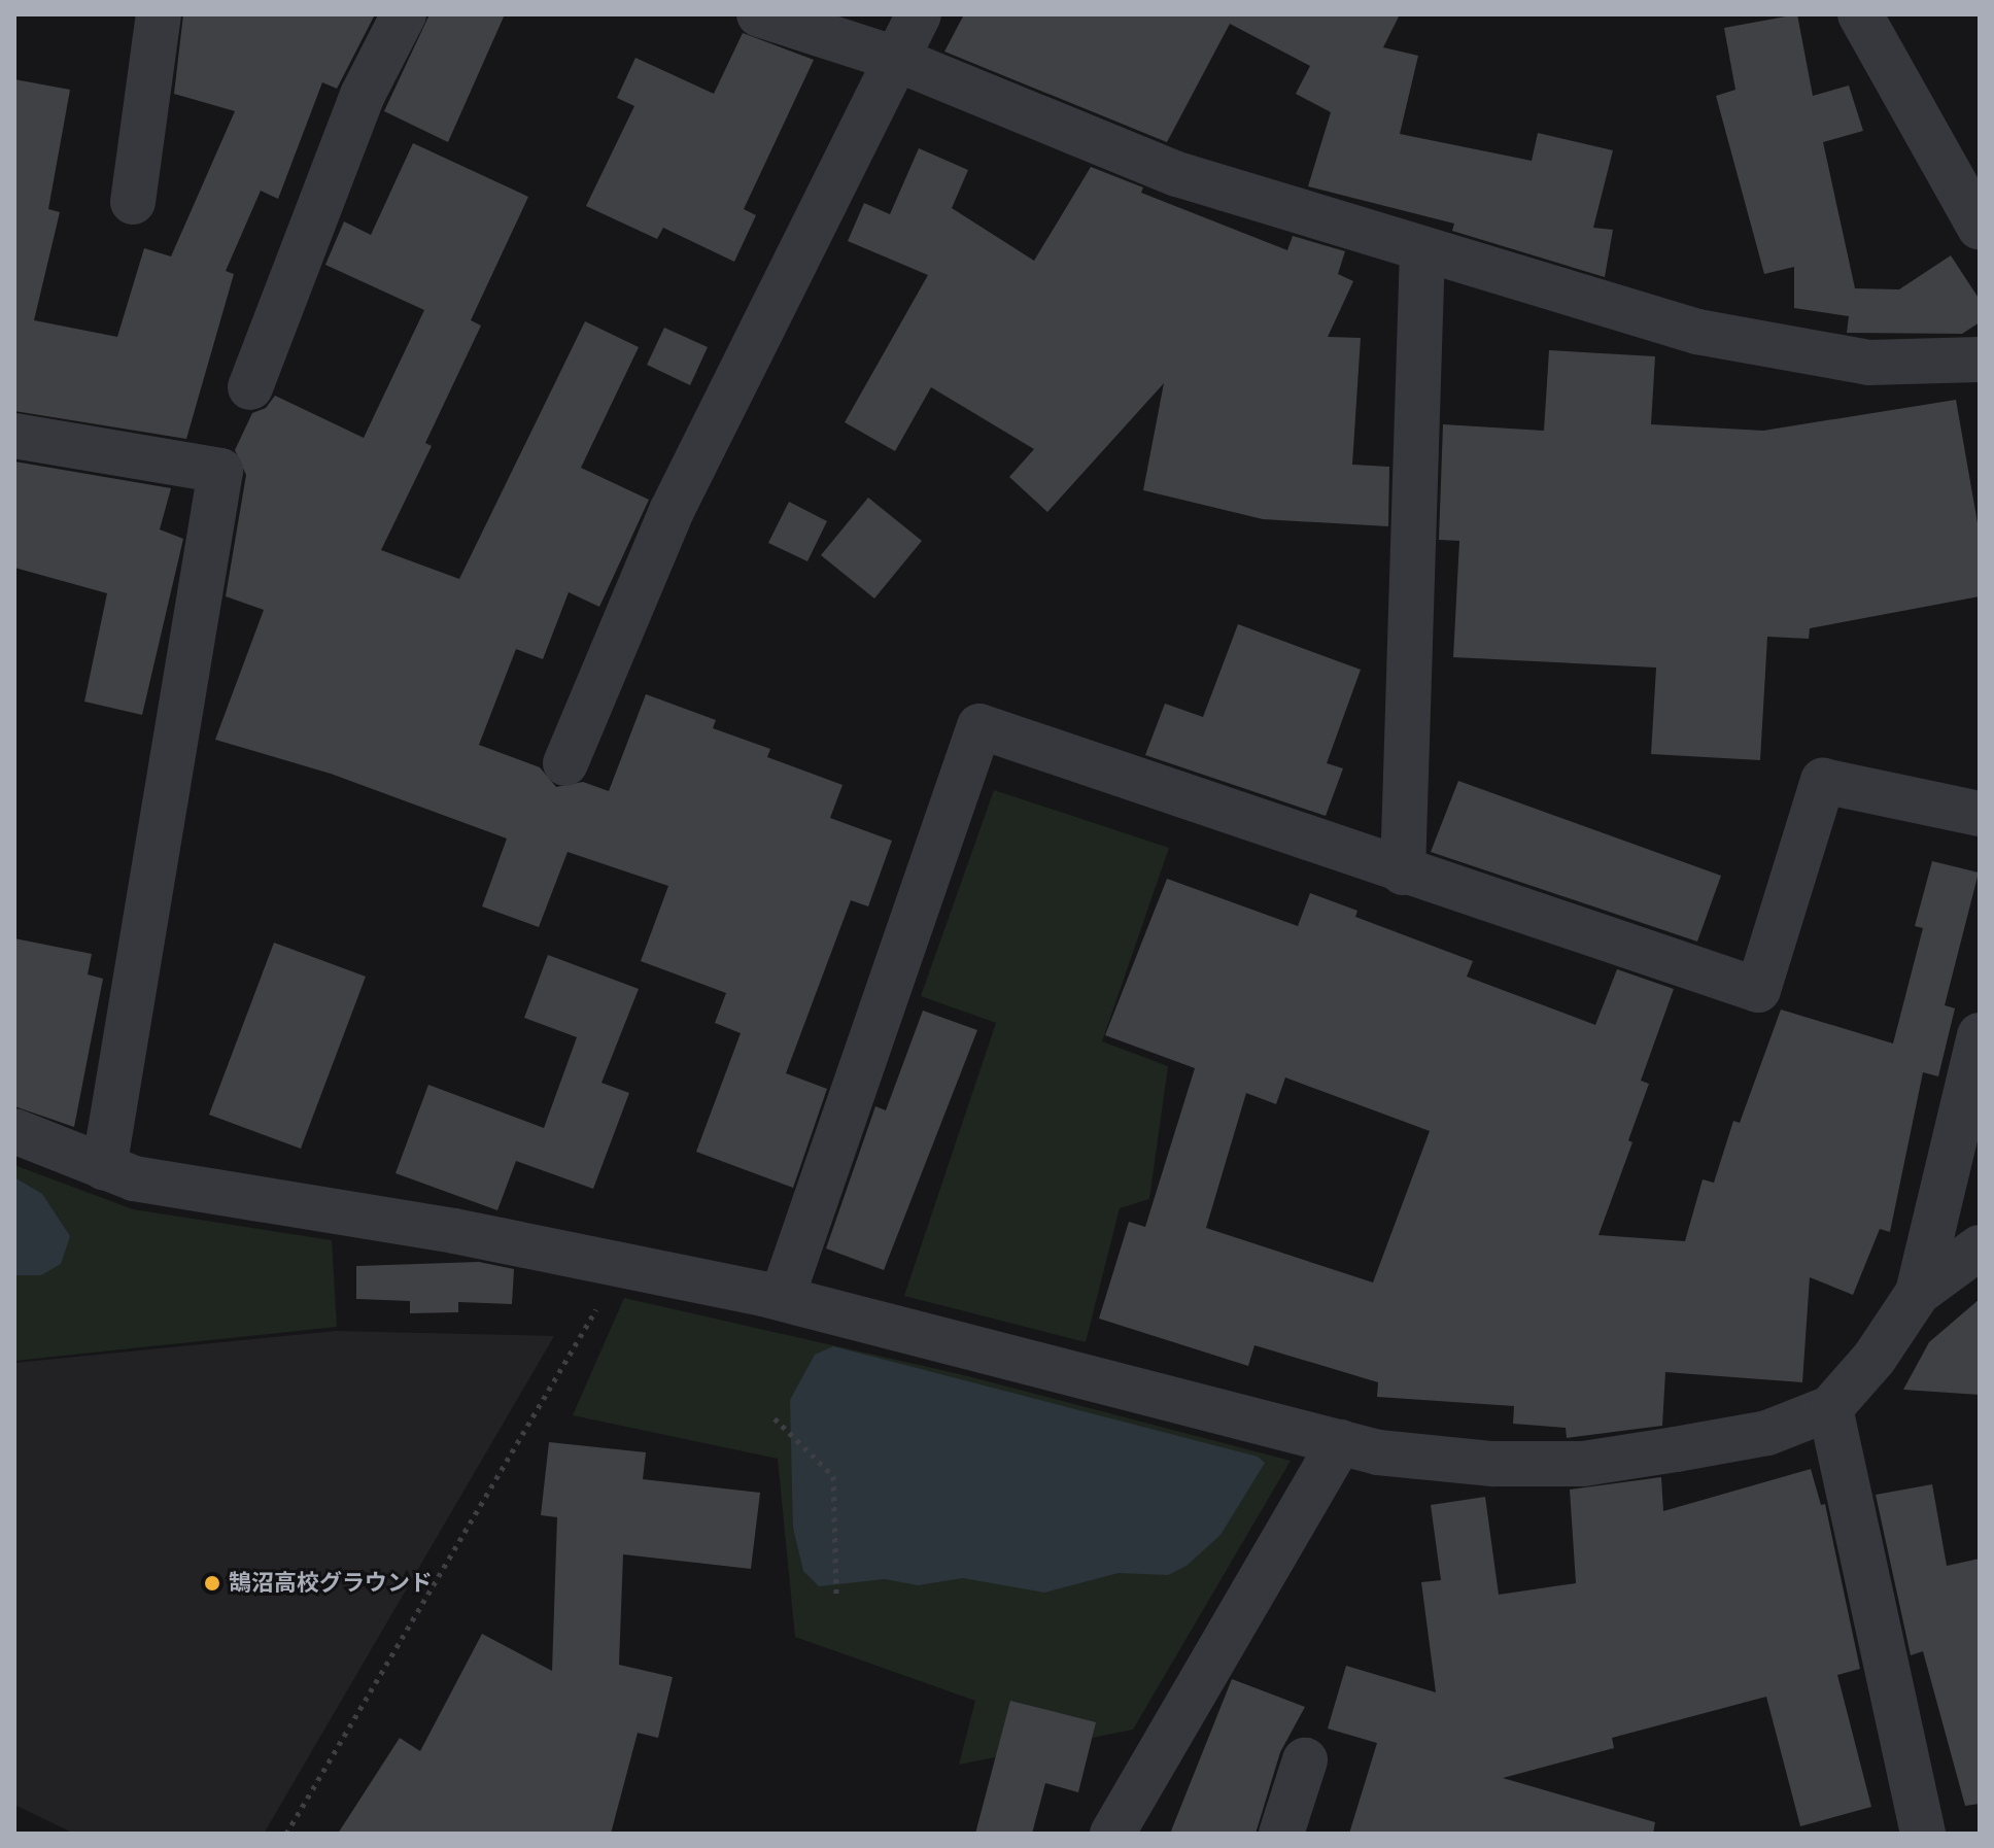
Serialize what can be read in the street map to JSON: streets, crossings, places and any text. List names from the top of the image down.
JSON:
{
  "places": ["鵠沼高校グラウンド"]
}
